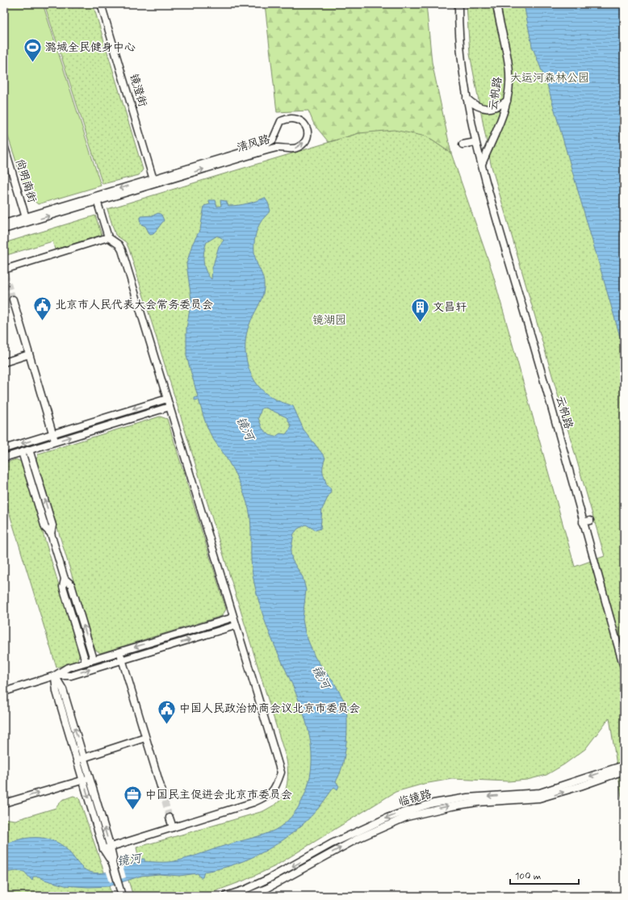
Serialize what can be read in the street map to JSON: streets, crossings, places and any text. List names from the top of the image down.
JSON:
{
  "streets": {
    "street": [
      "镜澄街",
      "云帆路",
      "清风路",
      "尚明南街",
      "临镜路"
    ]
  },
  "crossings": [
    ["镜澄街", "清风路"],
    ["清风路", "尚明南街"]
  ],
  "water": ["镜河"],
  "parks": ["大运河森林公园", "镜湖园"],
  "places": {
    "sports": ["潞城全民健身中心"],
    "public building": ["北京市人民代表大会常务委员会", "中国人民政治协商会议北京市委员会"],
    "building": ["文昌轩"],
    "office": ["中国民主促进会北京市委员会"]
  },
  "scale_bar": "100 m"
}
